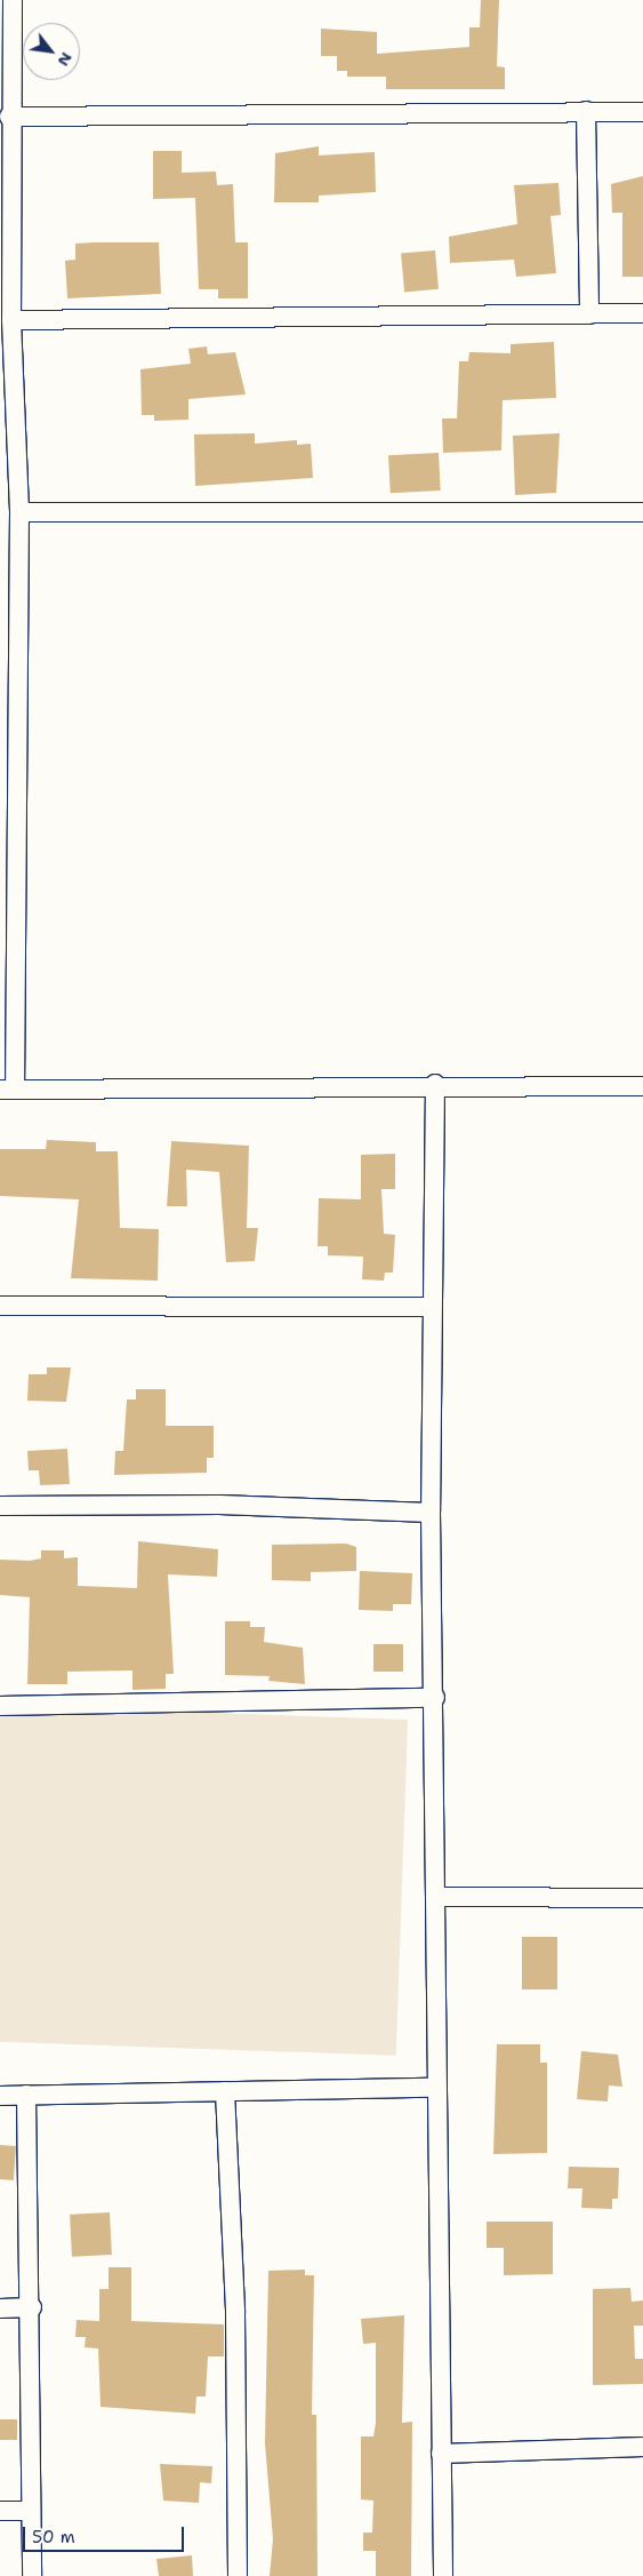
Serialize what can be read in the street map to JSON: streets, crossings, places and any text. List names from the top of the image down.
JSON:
{
  "scale_bar": "50 m",
  "north": "bottom right"
}
